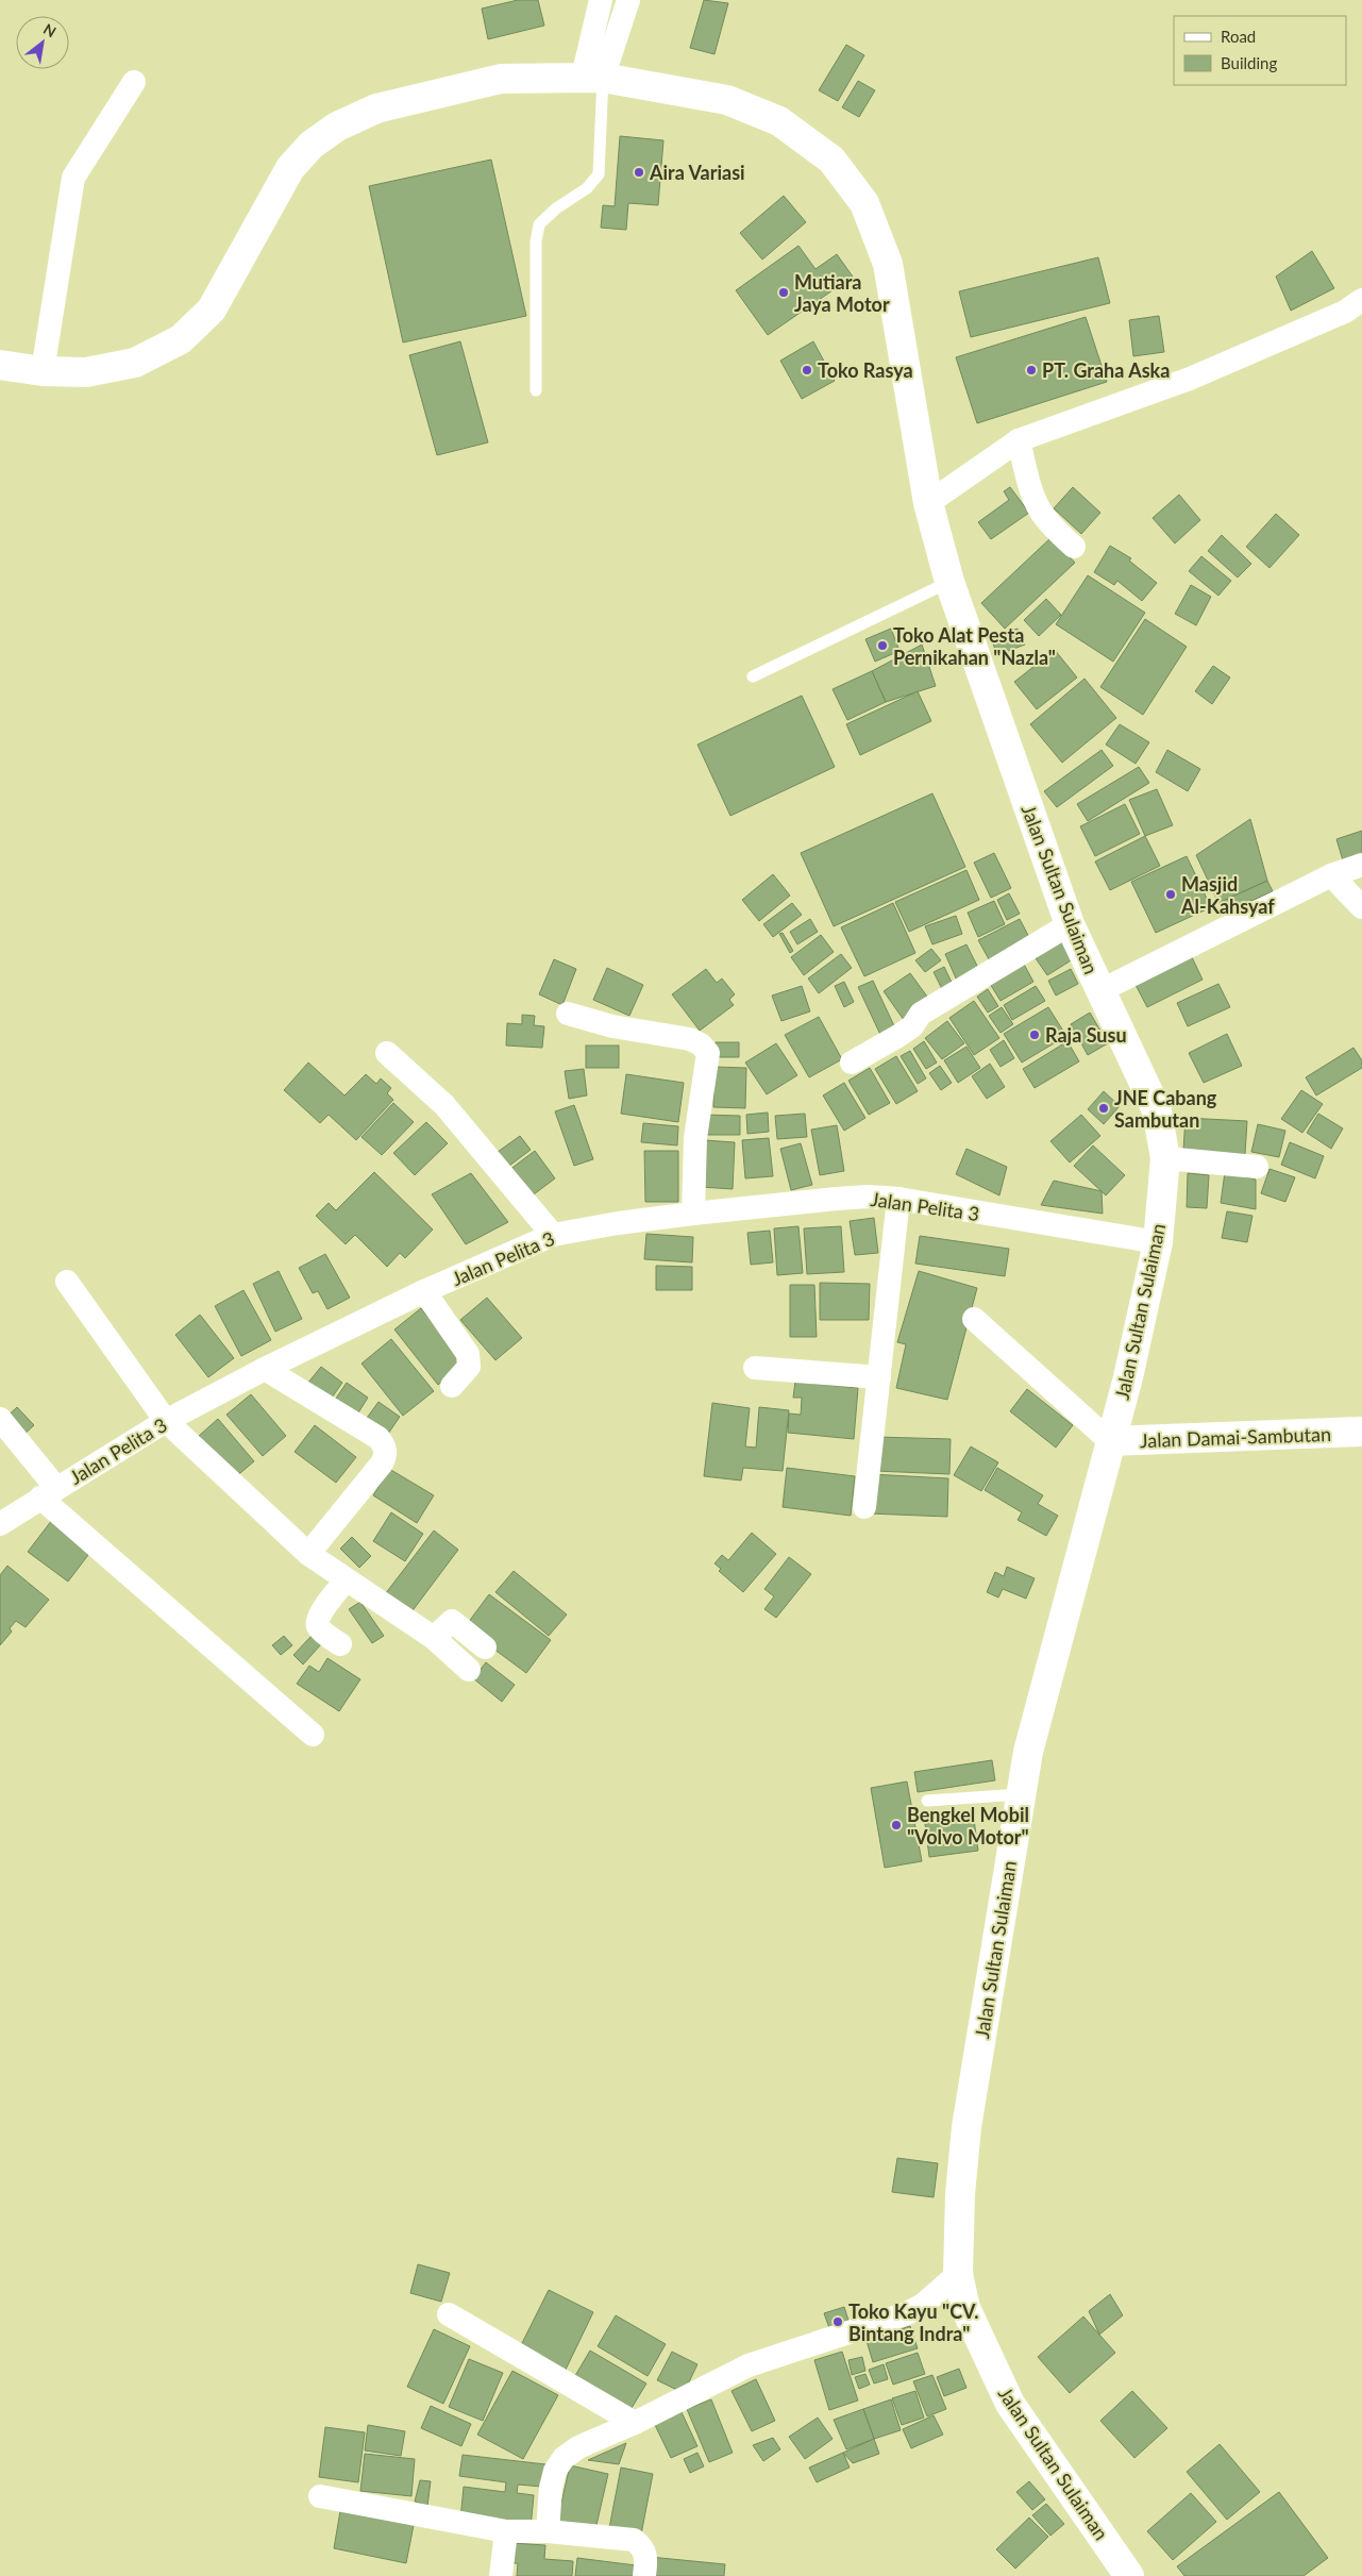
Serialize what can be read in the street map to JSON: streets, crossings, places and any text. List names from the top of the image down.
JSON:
{
  "streets": {
    "main road": ["Jalan Sultan Sulaiman", "Jalan Damai-Sambutan"],
    "street": ["Jalan Pelita 3"]
  },
  "crossings": [
    ["Jalan Sultan Sulaiman", "Jalan Pelita 3"],
    ["Jalan Sultan Sulaiman", "Jalan Damai-Sambutan"]
  ],
  "places": [
    "Aira Variasi",
    "Mutiara Jaya Motor",
    "Toko Rasya",
    "PT. Graha Aska",
    "Toko Alat Pesta Pernikahan \"Nazla\"",
    "Masjid Al-Kahsyaf",
    "Raja Susu",
    "JNE Cabang Sambutan",
    "Bengkel Mobil \"Volvo Motor\"",
    "Toko Kayu \"CV. Bintang Indra\""
  ],
  "legend": ["Road", "Building"],
  "north": "top right"
}
